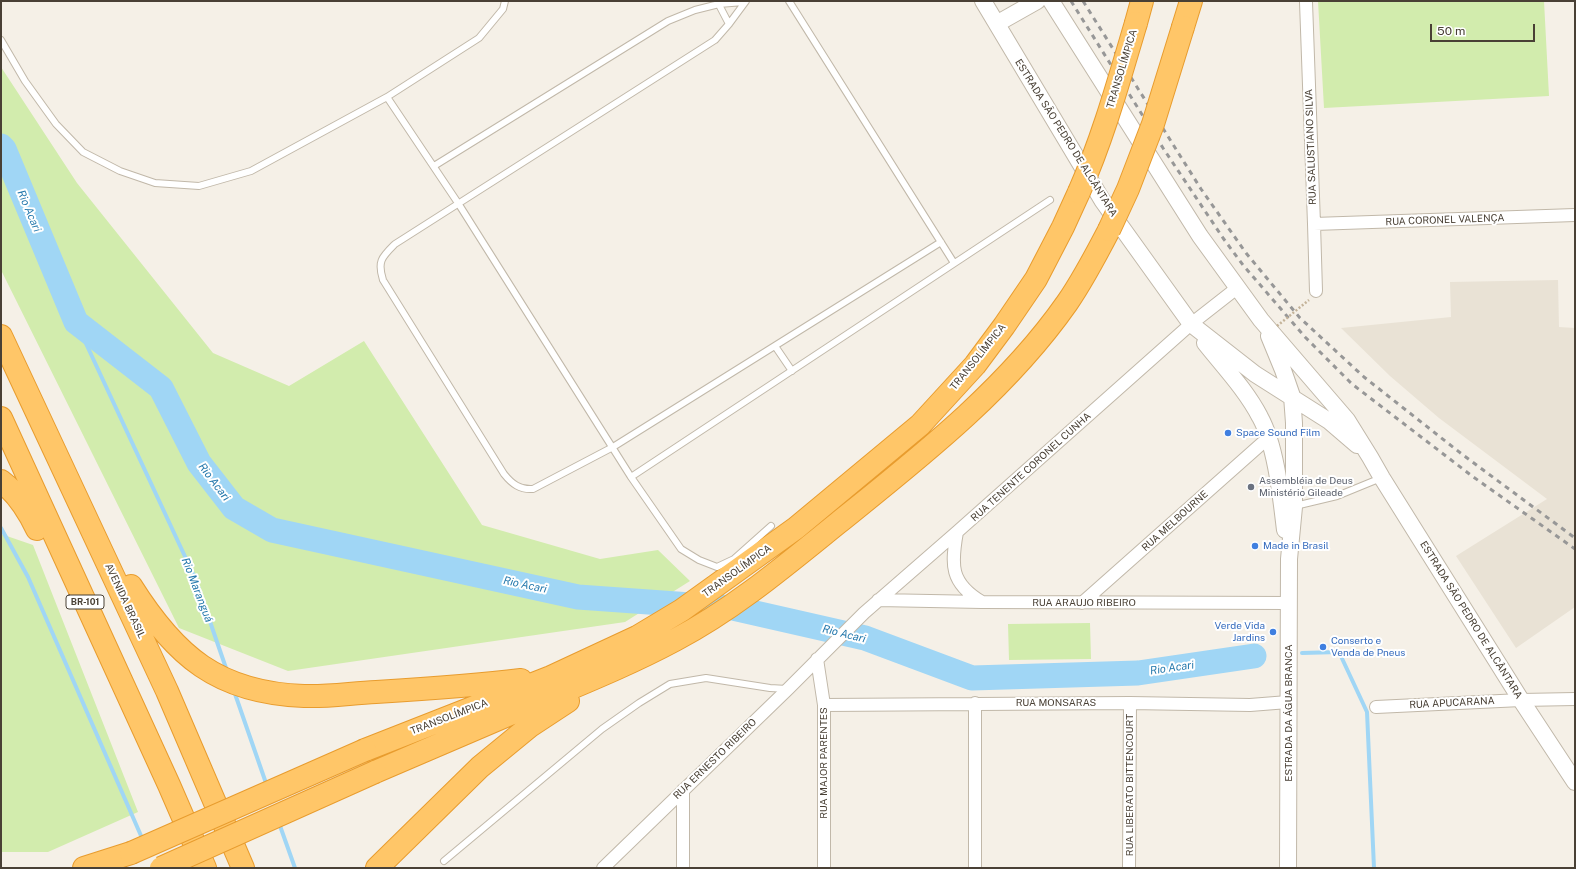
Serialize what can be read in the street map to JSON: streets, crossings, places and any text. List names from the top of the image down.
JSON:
{
  "streets": {
    "highway": ["TRANSOLÍMPICA", "AVENIDA BRASIL", "BR-101"],
    "street": [
      "ESTRADA SÃO PEDRO DE ALCÂNTARA",
      "RUA SALUSTIANO SILVA",
      "RUA CORONEL VALENÇA",
      "RUA TENENTE CORONEL CUNHA",
      "RUA MELBOURNE",
      "RUA ARAUJO RIBEIRO",
      "RUA MONSARAS",
      "RUA APUCARANA",
      "ESTRADA DA ÁGUA BRANCA",
      "RUA ERNESTO RIBEIRO",
      "RUA MAJOR PARENTES",
      "RUA LIBERATO BITTENCOURT"
    ]
  },
  "crossings": [
    ["ESTRADA SÃO PEDRO DE ALCÂNTARA", "RUA TENENTE CORONEL CUNHA"],
    ["ESTRADA SÃO PEDRO DE ALCÂNTARA", "RUA APUCARANA"],
    ["ESTRADA SÃO PEDRO DE ALCÂNTARA", "ESTRADA DA ÁGUA BRANCA"],
    ["RUA SALUSTIANO SILVA", "RUA CORONEL VALENÇA"],
    ["RUA TENENTE CORONEL CUNHA", "RUA ARAUJO RIBEIRO"],
    ["RUA TENENTE CORONEL CUNHA", "ESTRADA DA ÁGUA BRANCA"],
    ["RUA TENENTE CORONEL CUNHA", "RUA ERNESTO RIBEIRO"],
    ["RUA MELBOURNE", "RUA ARAUJO RIBEIRO"],
    ["RUA MELBOURNE", "ESTRADA DA ÁGUA BRANCA"],
    ["RUA ARAUJO RIBEIRO", "ESTRADA DA ÁGUA BRANCA"],
    ["RUA MONSARAS", "ESTRADA DA ÁGUA BRANCA"],
    ["RUA MONSARAS", "RUA MAJOR PARENTES"],
    ["RUA MONSARAS", "RUA LIBERATO BITTENCOURT"],
    ["RUA ERNESTO RIBEIRO", "RUA MAJOR PARENTES"]
  ],
  "water": ["Rio Acari", "Rio Maranguá"],
  "places": [
    "Space Sound Film",
    "Assembléia de Deus Ministério Gileade",
    "Made in Brasil",
    "Verde Vida Jardins",
    "Conserto e Venda de Pneus"
  ],
  "scale_bar": "50 m"
}
